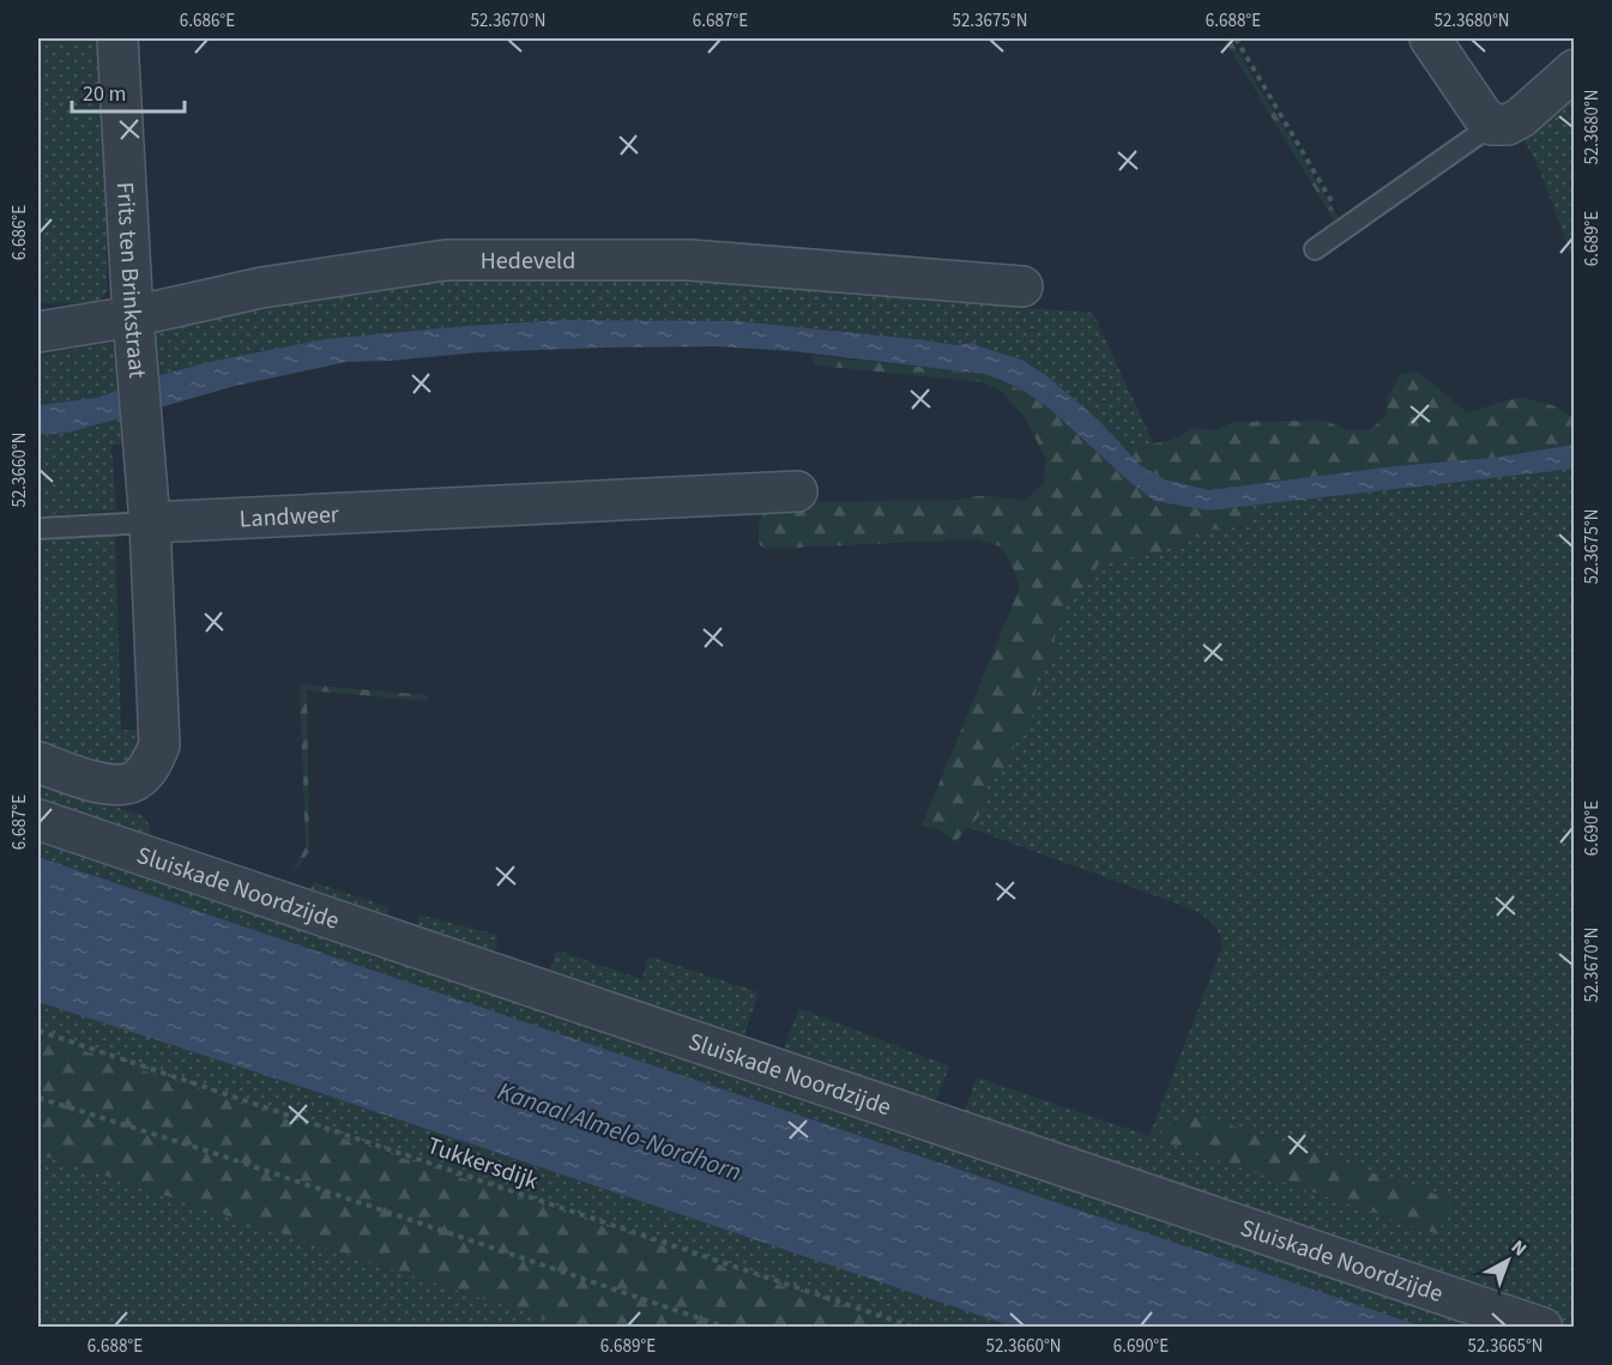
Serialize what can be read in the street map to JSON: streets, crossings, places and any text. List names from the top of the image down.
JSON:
{
  "streets": {
    "street": [
      "Hedeveld",
      "Frits ten Brinkstraat",
      "Landweer",
      "Sluiskade Noordzijde"
    ],
    "path": ["Tukkersdijk"]
  },
  "crossings": [
    ["Hedeveld", "Frits ten Brinkstraat"],
    ["Frits ten Brinkstraat", "Landweer"]
  ],
  "water": ["Kanaal Almelo-Nordhorn"],
  "scale_bar": "20 m",
  "north": "top right",
  "coordinates": [
    "6.686°E",
    "52.3670°N",
    "6.687°E",
    "52.3675°N",
    "6.688°E",
    "52.3680°N",
    "6.689°E",
    "52.3660°N",
    "6.690°E",
    "52.3665°N"
  ]
}
